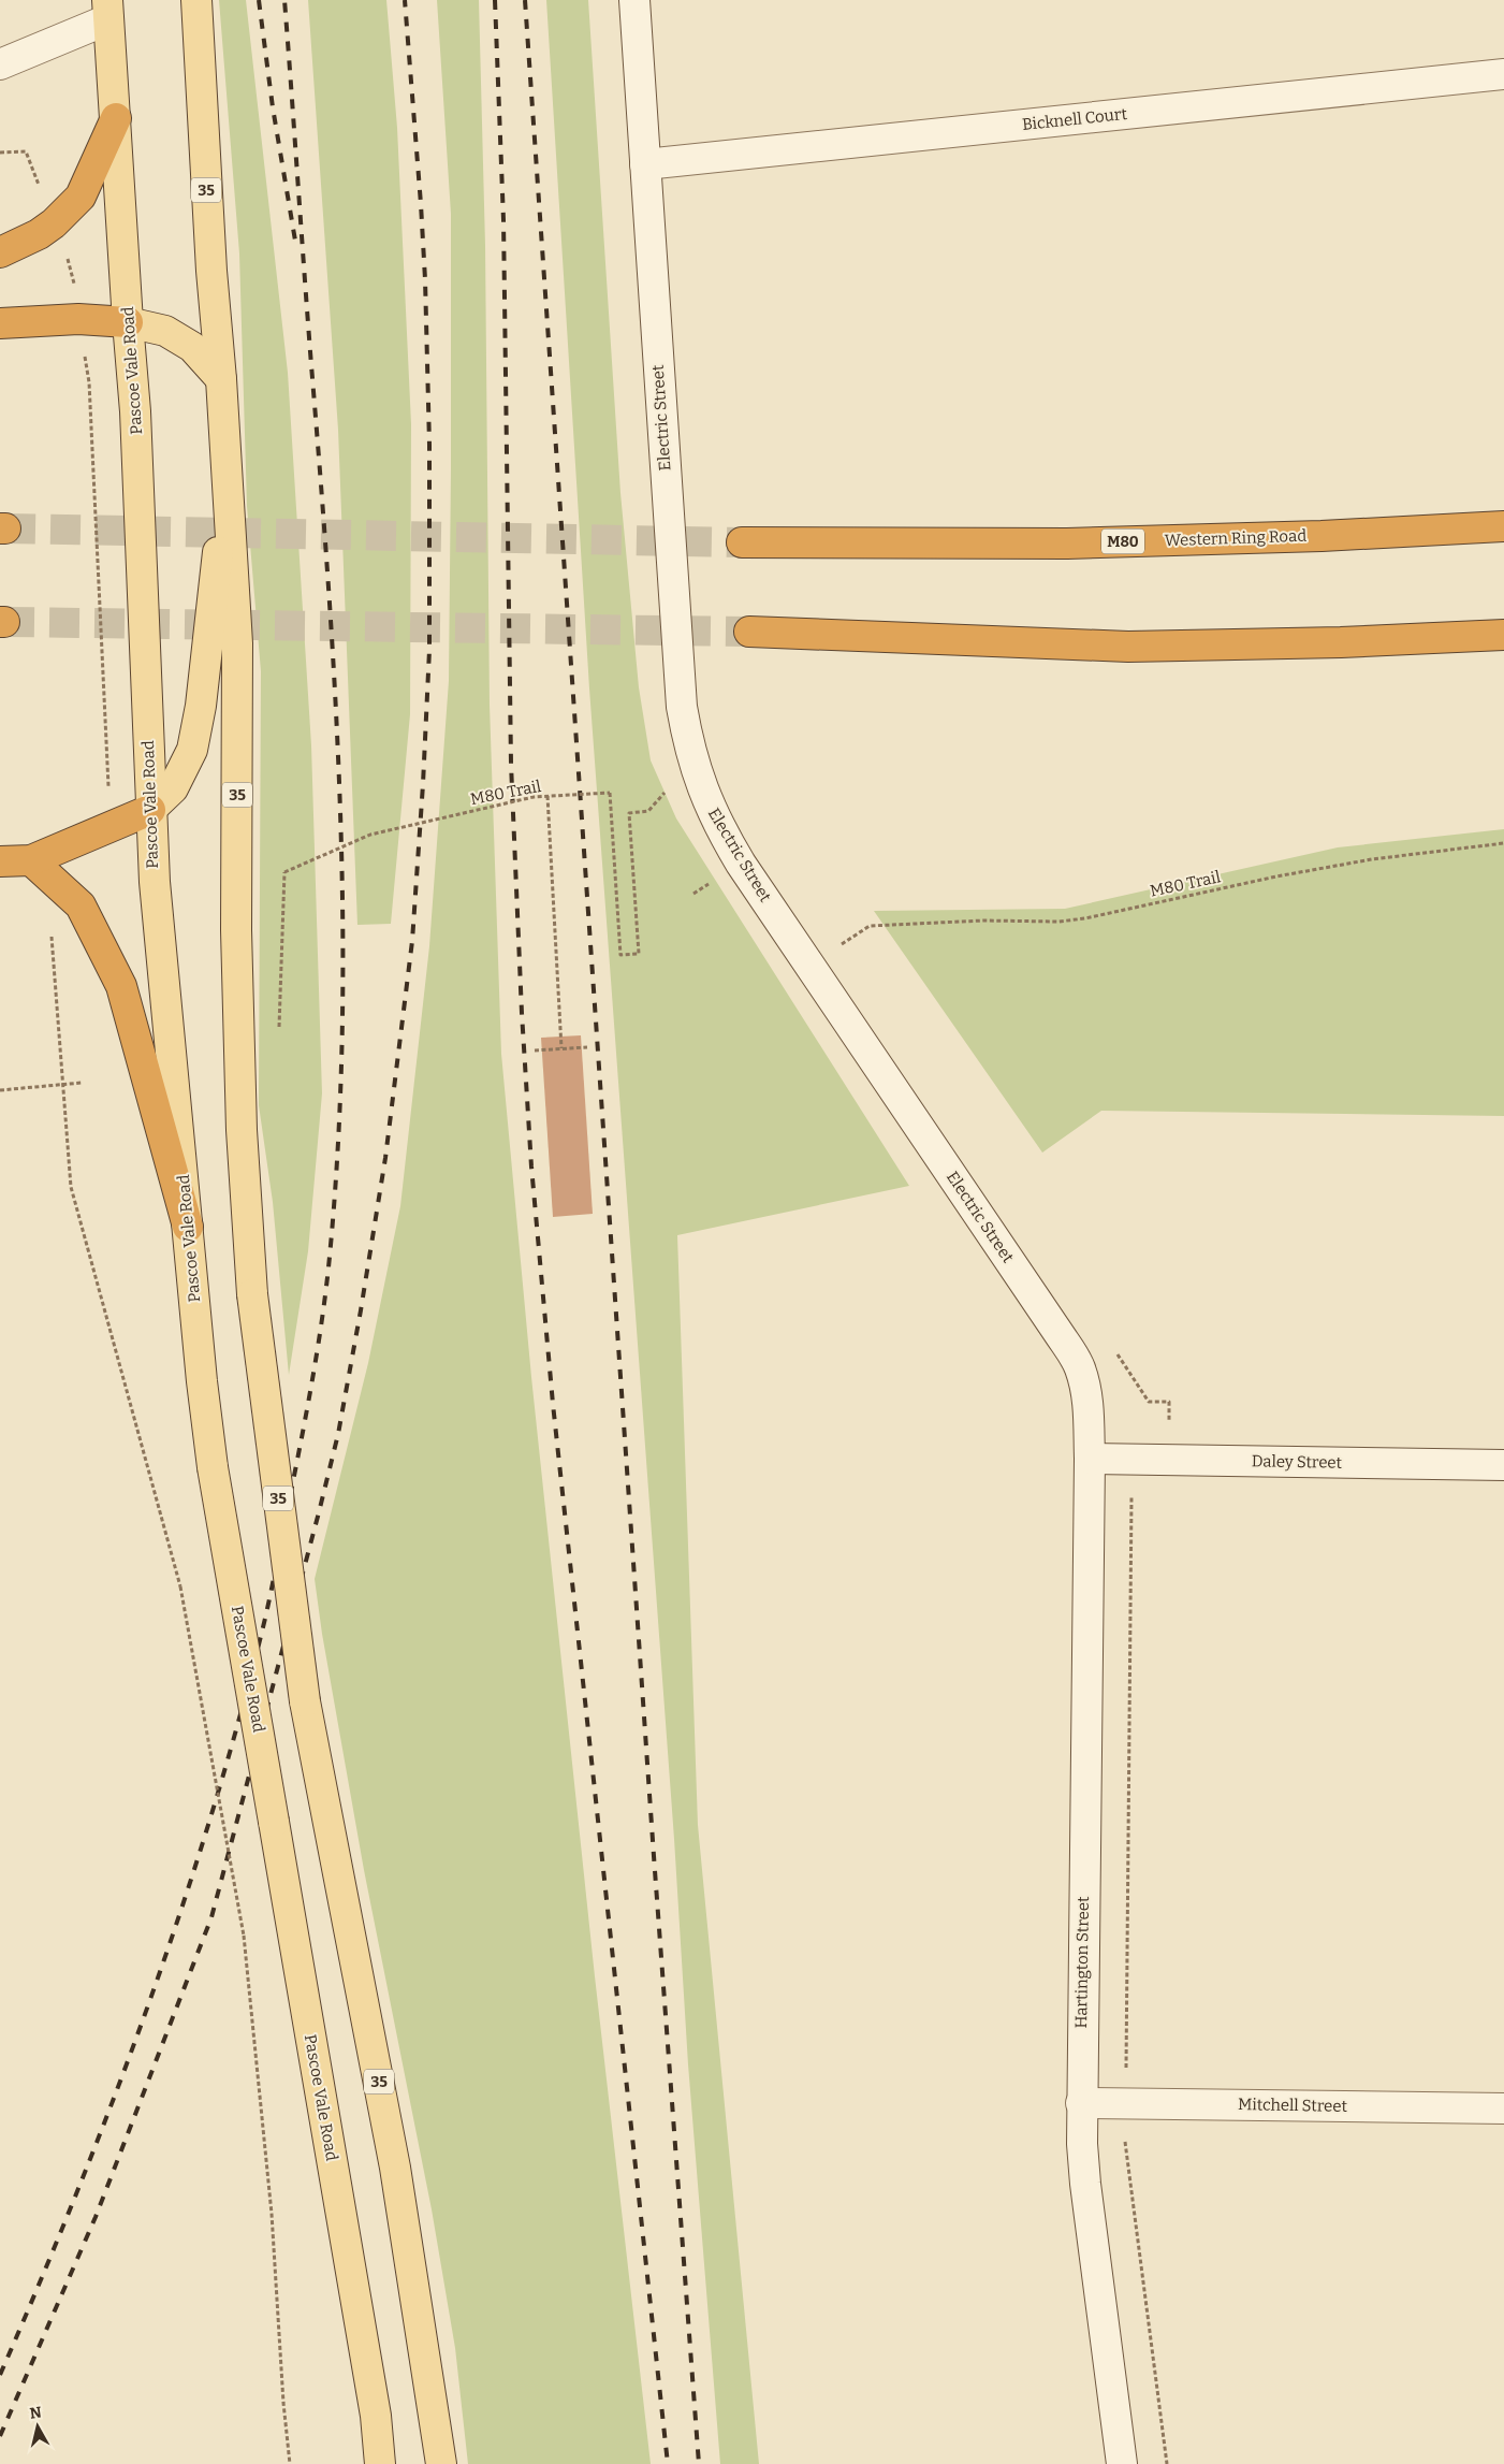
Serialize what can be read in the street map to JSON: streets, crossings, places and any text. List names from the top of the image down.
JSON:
{
  "streets": {
    "highway": ["Western Ring Road", "M80"],
    "main road": ["35", "Pascoe Vale Road"],
    "street": [
      "Bicknell Court",
      "Electric Street",
      "Daley Street",
      "Hartington Street",
      "Mitchell Street"
    ],
    "path": ["M80 Trail"]
  },
  "crossings": [
    ["Bicknell Court", "Electric Street"],
    ["Electric Street", "Daley Street"],
    ["Electric Street", "Hartington Street"],
    ["Daley Street", "Hartington Street"],
    ["Hartington Street", "Mitchell Street"]
  ],
  "north": "top"
}
